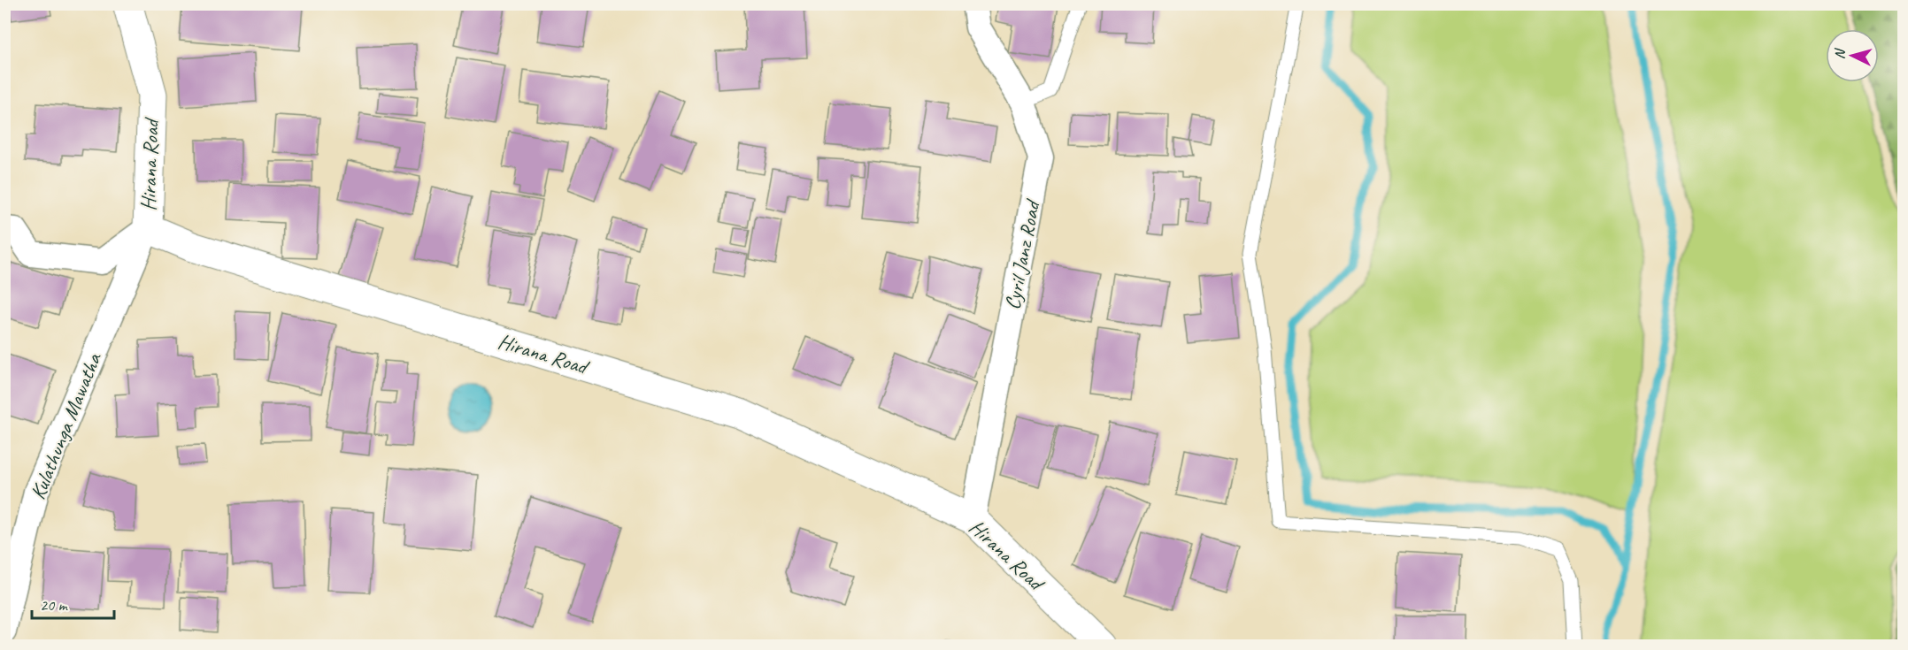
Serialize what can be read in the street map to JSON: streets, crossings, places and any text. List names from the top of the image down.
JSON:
{
  "streets": {
    "street": ["Hirana Road", "Cyril Janz Road", "Kulathunga Mawatha"]
  },
  "crossings": [
    ["Hirana Road", "Cyril Janz Road"],
    ["Hirana Road", "Kulathunga Mawatha"]
  ],
  "scale_bar": "20 m",
  "north": "left"
}
